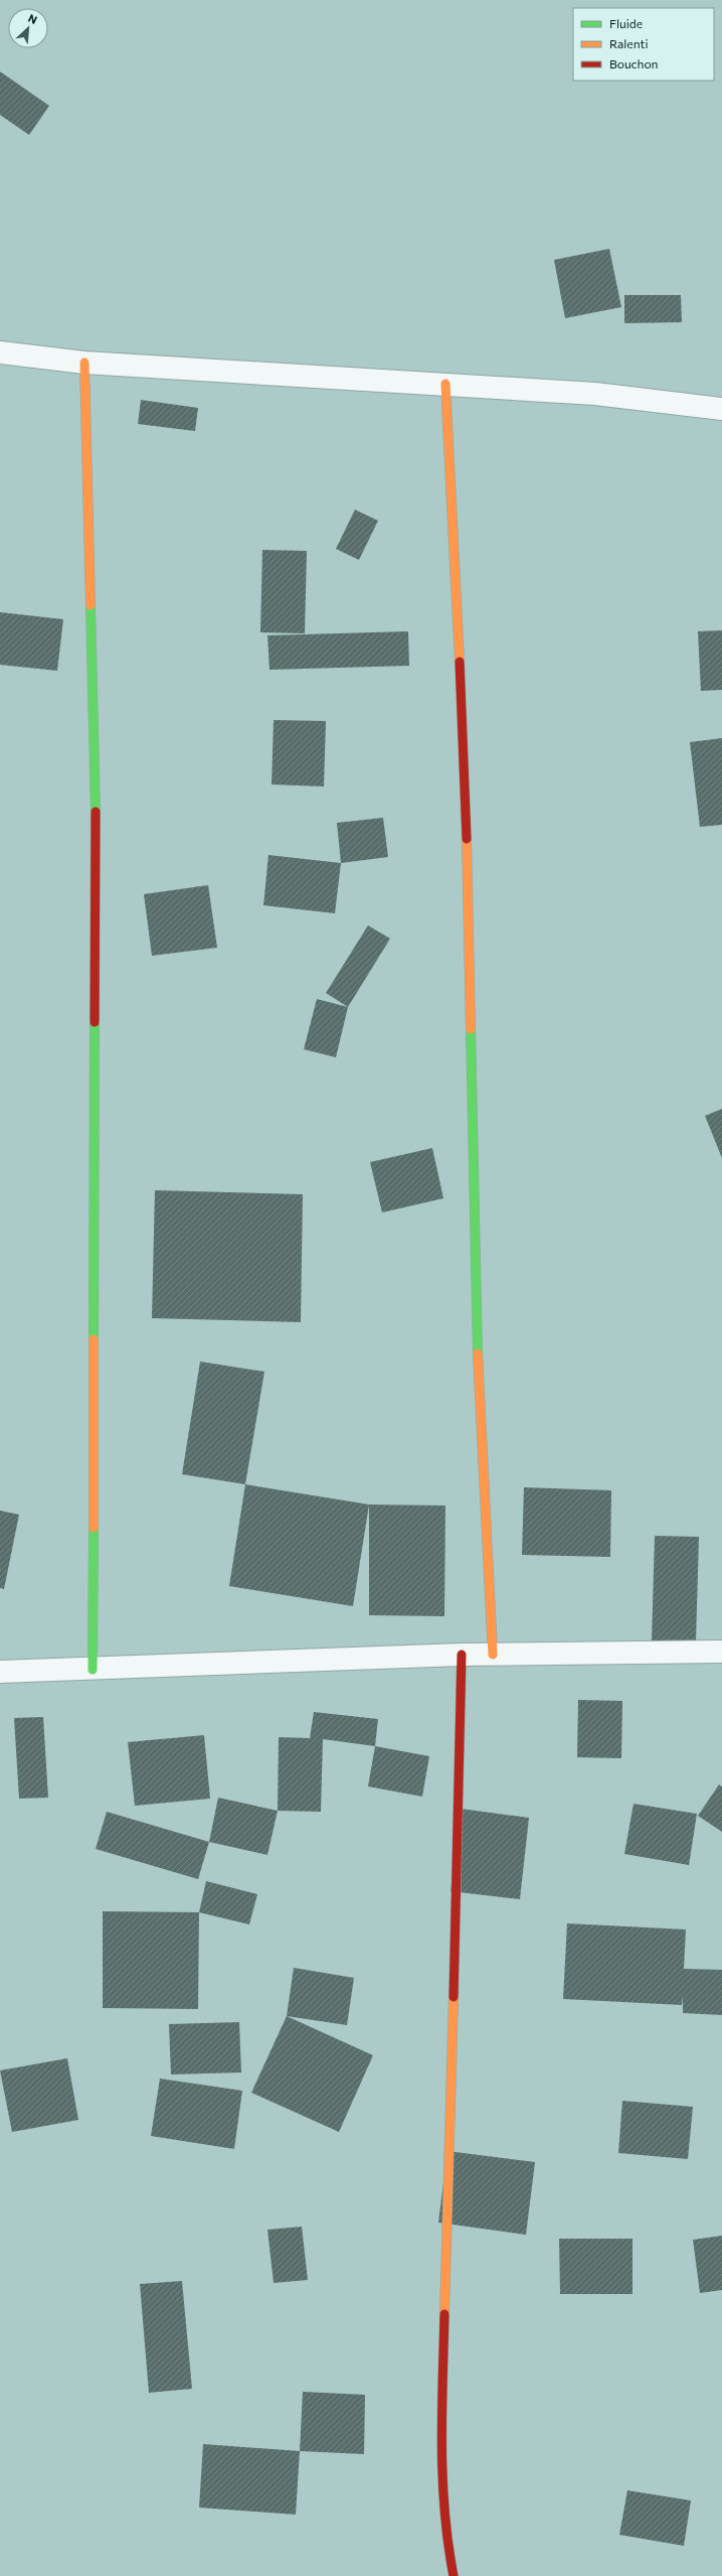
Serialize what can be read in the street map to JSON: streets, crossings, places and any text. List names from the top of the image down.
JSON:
{
  "legend": ["Fluide", "Ralenti", "Bouchon"],
  "north": "top right"
}
